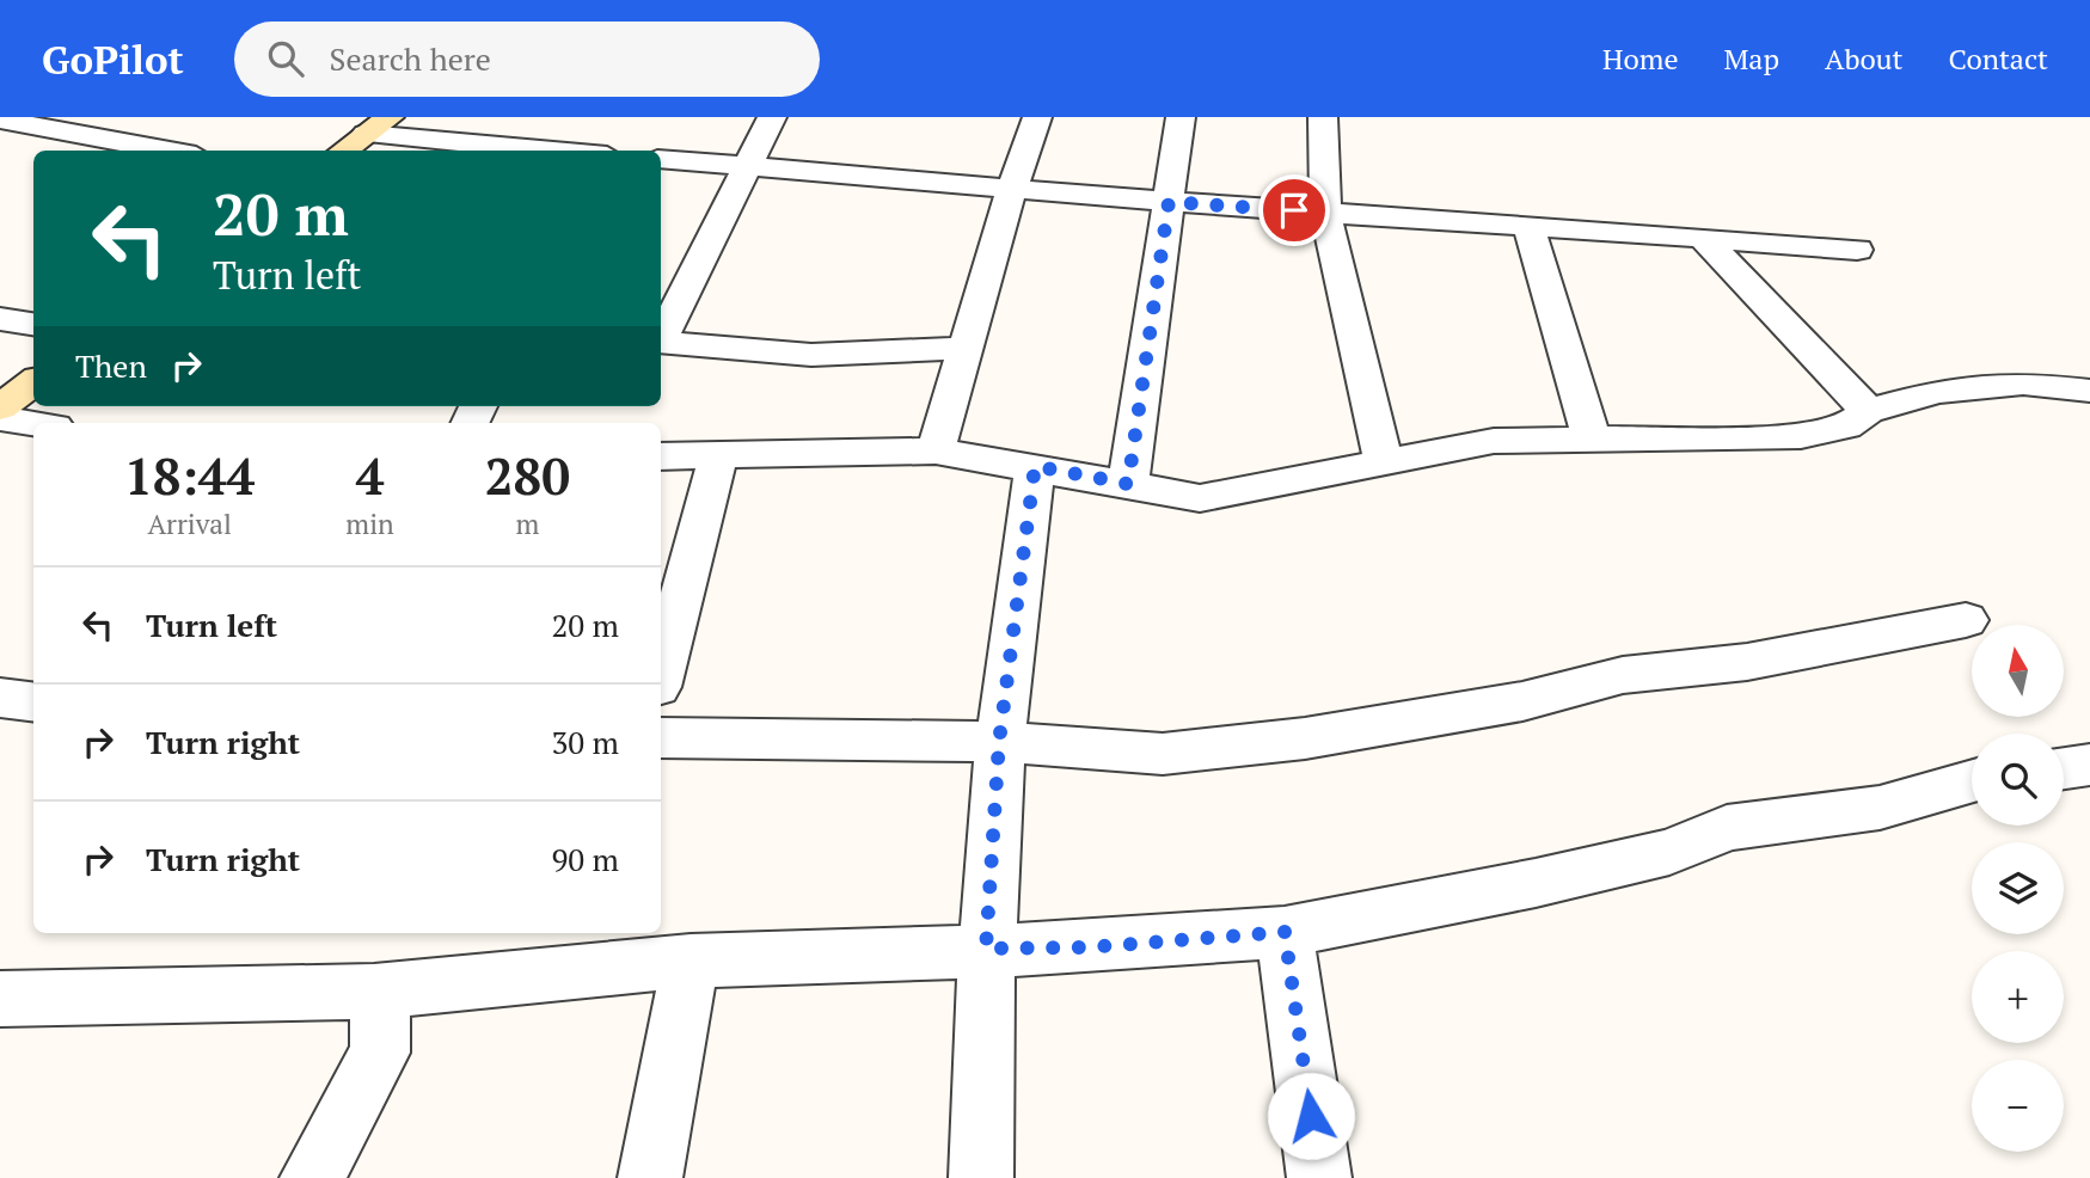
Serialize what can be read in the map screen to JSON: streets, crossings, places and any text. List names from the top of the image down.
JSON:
{
  "north": "top",
  "page": {
    "header": "GoPilot",
    "search": "Search here",
    "nav": [
      "Home",
      "Map",
      "About",
      "Contact"
    ],
    "turn": ["20 m", "Turn left"],
    "then": "Then",
    "eta": [
      "18:44",
      "Arrival",
      "4",
      "min",
      "280",
      "m"
    ],
    "list": [
      {
        "name": "Turn left",
        "value": "20 m"
      },
      {
        "name": "Turn right",
        "value": "30 m"
      },
      {
        "name": "Turn right",
        "value": "90 m"
      }
    ],
    "map_buttons": ["+", "−"]
  }
}
